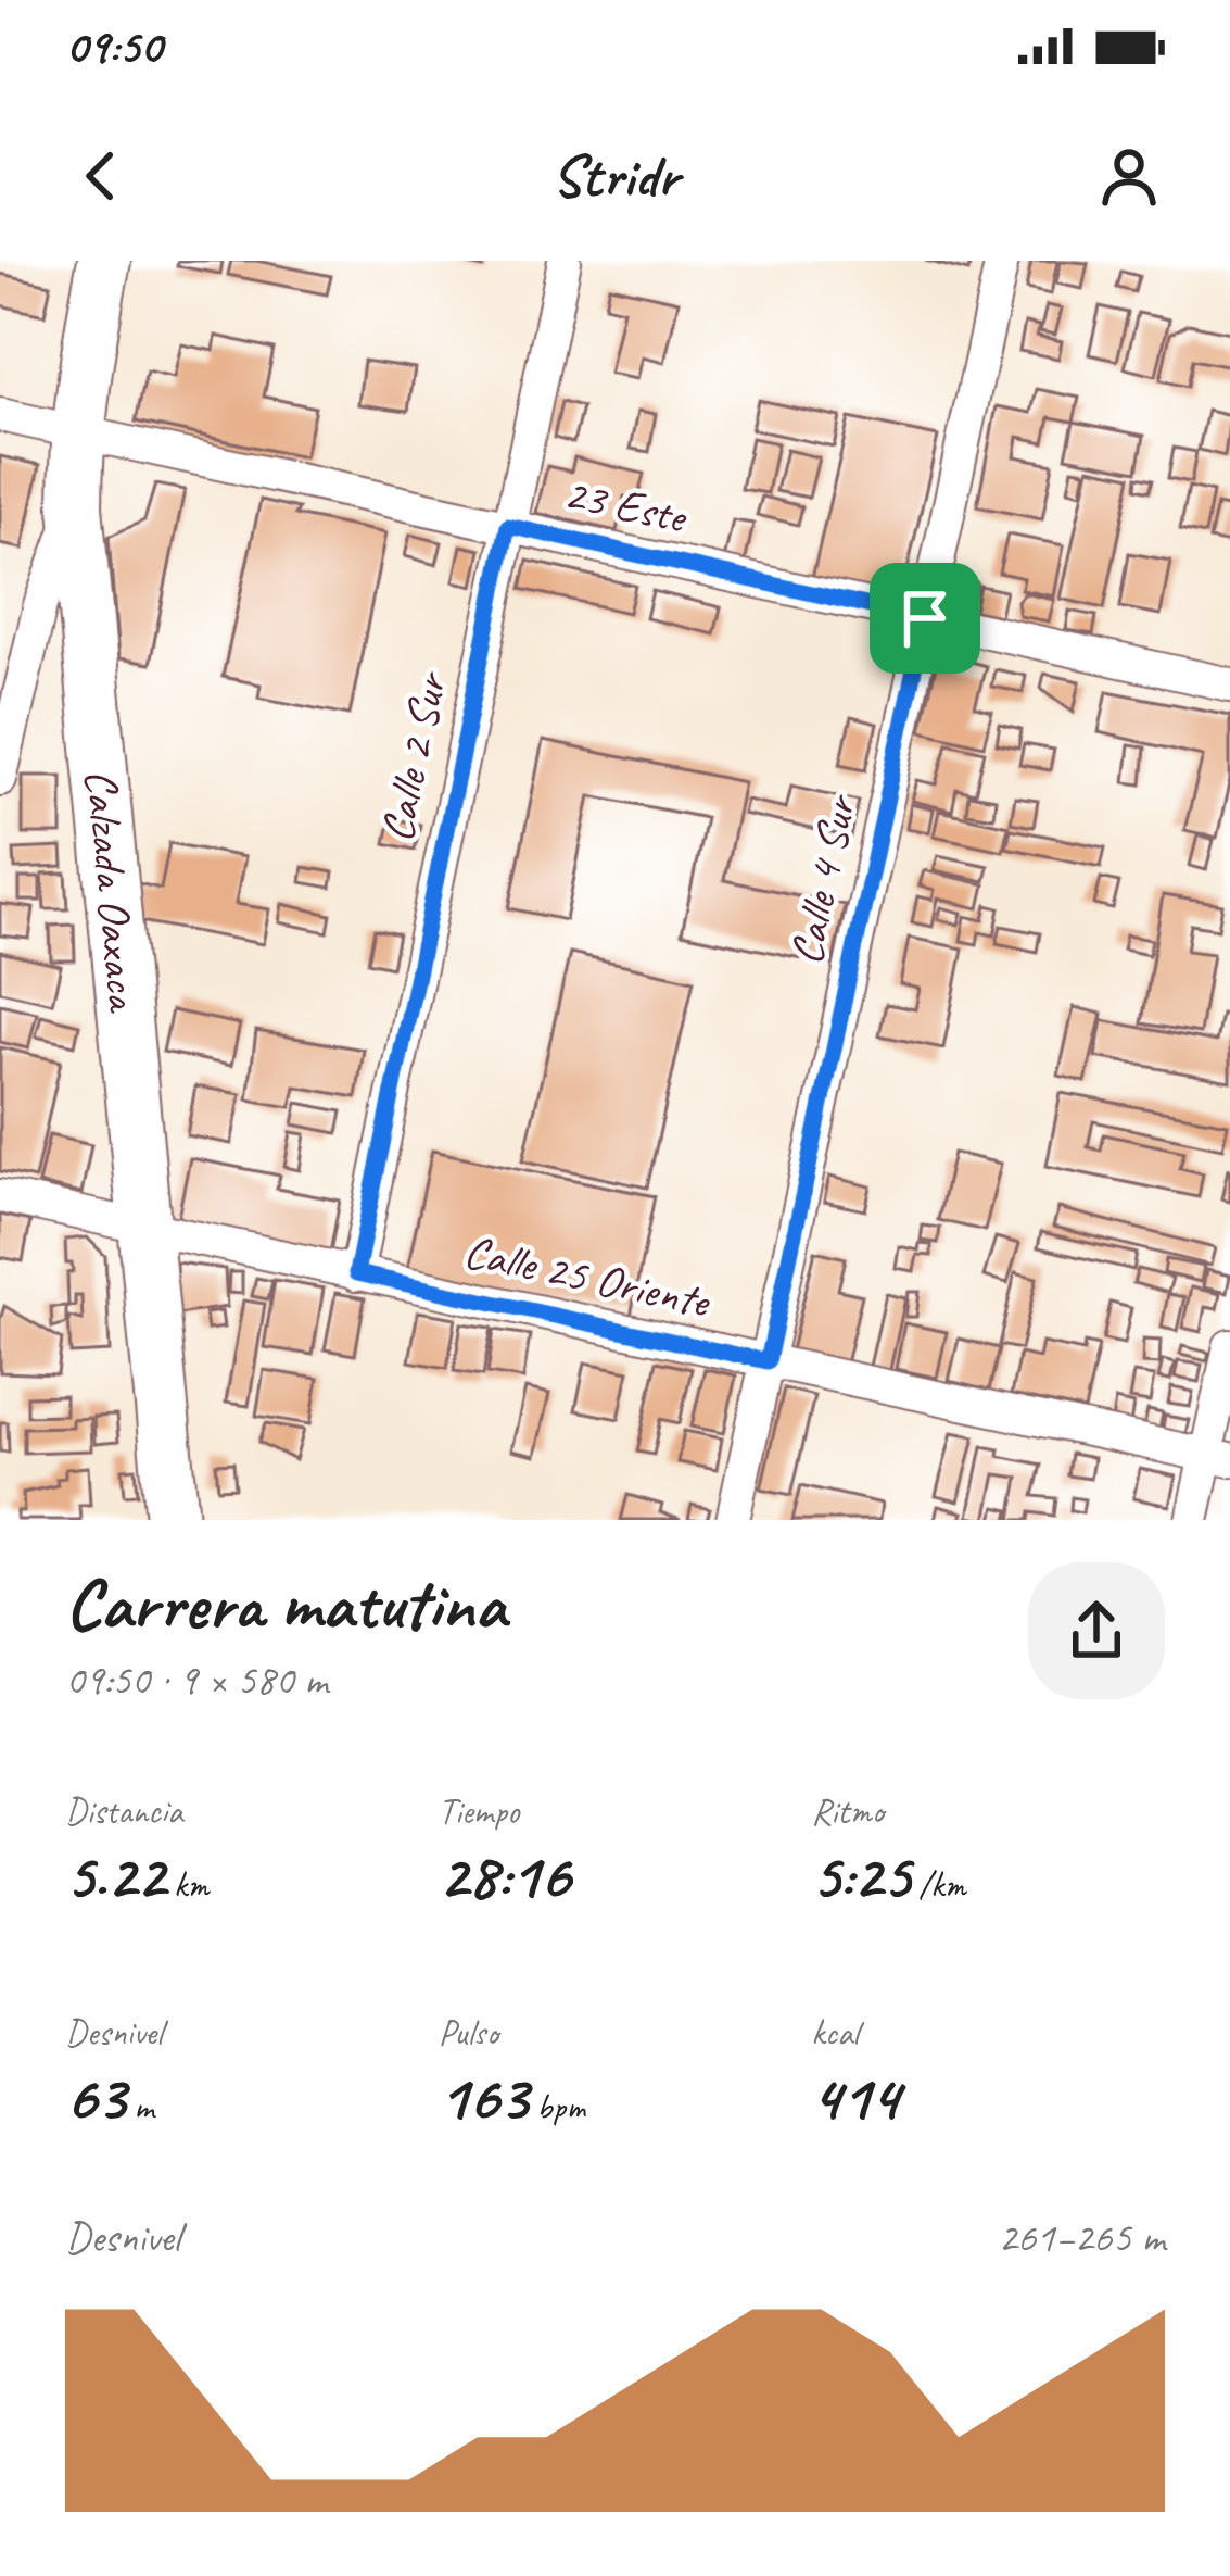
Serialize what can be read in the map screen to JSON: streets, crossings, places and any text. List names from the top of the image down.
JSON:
{
  "streets": {
    "main road": ["Calzada Oaxaca"],
    "street": [
      "23 Este",
      "Calle 2 Sur",
      "Calle 4 Sur",
      "Calle 25 Oriente"
    ]
  },
  "crossings": [
    ["23 Este", "Calle 2 Sur"],
    ["23 Este", "Calle 4 Sur"],
    ["23 Este", "Calzada Oaxaca"],
    ["Calle 2 Sur", "Calle 25 Oriente"],
    ["Calle 4 Sur", "Calle 25 Oriente"],
    ["Calzada Oaxaca", "Calle 25 Oriente"]
  ],
  "page": {
    "status": "09:50",
    "header": "Stridr",
    "heading": ["Carrera matutina", "09:50 · 9 × 580 m"],
    "stats": [
      ["Distancia", "5.22 km"],
      ["Tiempo", "28:16"],
      ["Ritmo", "5:25 /km"],
      ["Desnivel", "63 m"],
      ["Pulso", "163 bpm"],
      ["kcal", "414"]
    ],
    "chart": ["Desnivel", "261–265 m"]
  }
}
